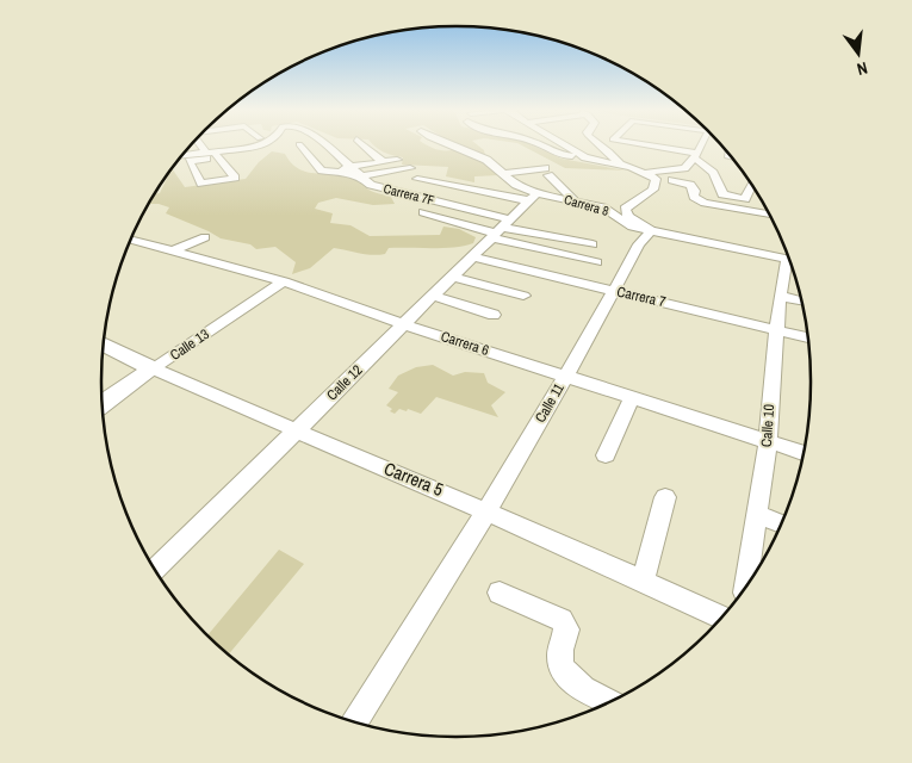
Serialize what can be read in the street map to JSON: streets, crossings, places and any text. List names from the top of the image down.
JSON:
{
  "streets": {
    "street": [
      "Carrera 7F",
      "Carrera 8",
      "Carrera 7",
      "Carrera 6",
      "Calle 13",
      "Calle 12",
      "Calle 11",
      "Calle 10",
      "Carrera 5"
    ]
  },
  "crossings": [
    ["Carrera 7F", "Calle 12"],
    ["Carrera 8", "Calle 12"],
    ["Carrera 8", "Calle 11"],
    ["Carrera 7", "Calle 12"],
    ["Carrera 7", "Calle 11"],
    ["Carrera 7", "Calle 10"],
    ["Carrera 6", "Calle 13"],
    ["Carrera 6", "Calle 12"],
    ["Carrera 6", "Calle 11"],
    ["Carrera 6", "Calle 10"],
    ["Calle 13", "Carrera 5"],
    ["Calle 12", "Carrera 5"],
    ["Calle 11", "Carrera 5"]
  ],
  "north": "bottom"
}
